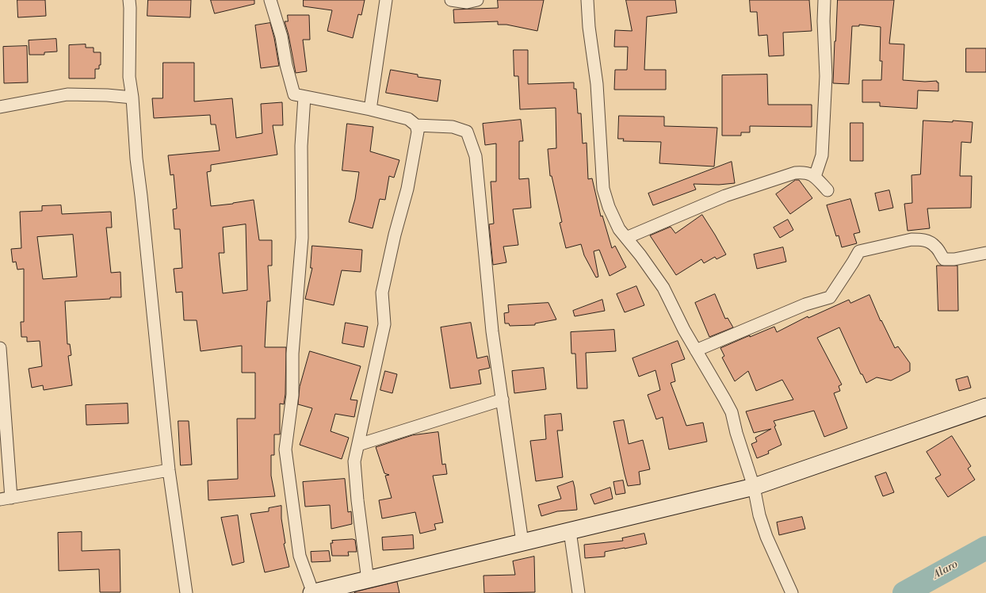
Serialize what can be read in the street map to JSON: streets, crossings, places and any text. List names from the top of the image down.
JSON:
{
  "water": ["Alaro"]
}
